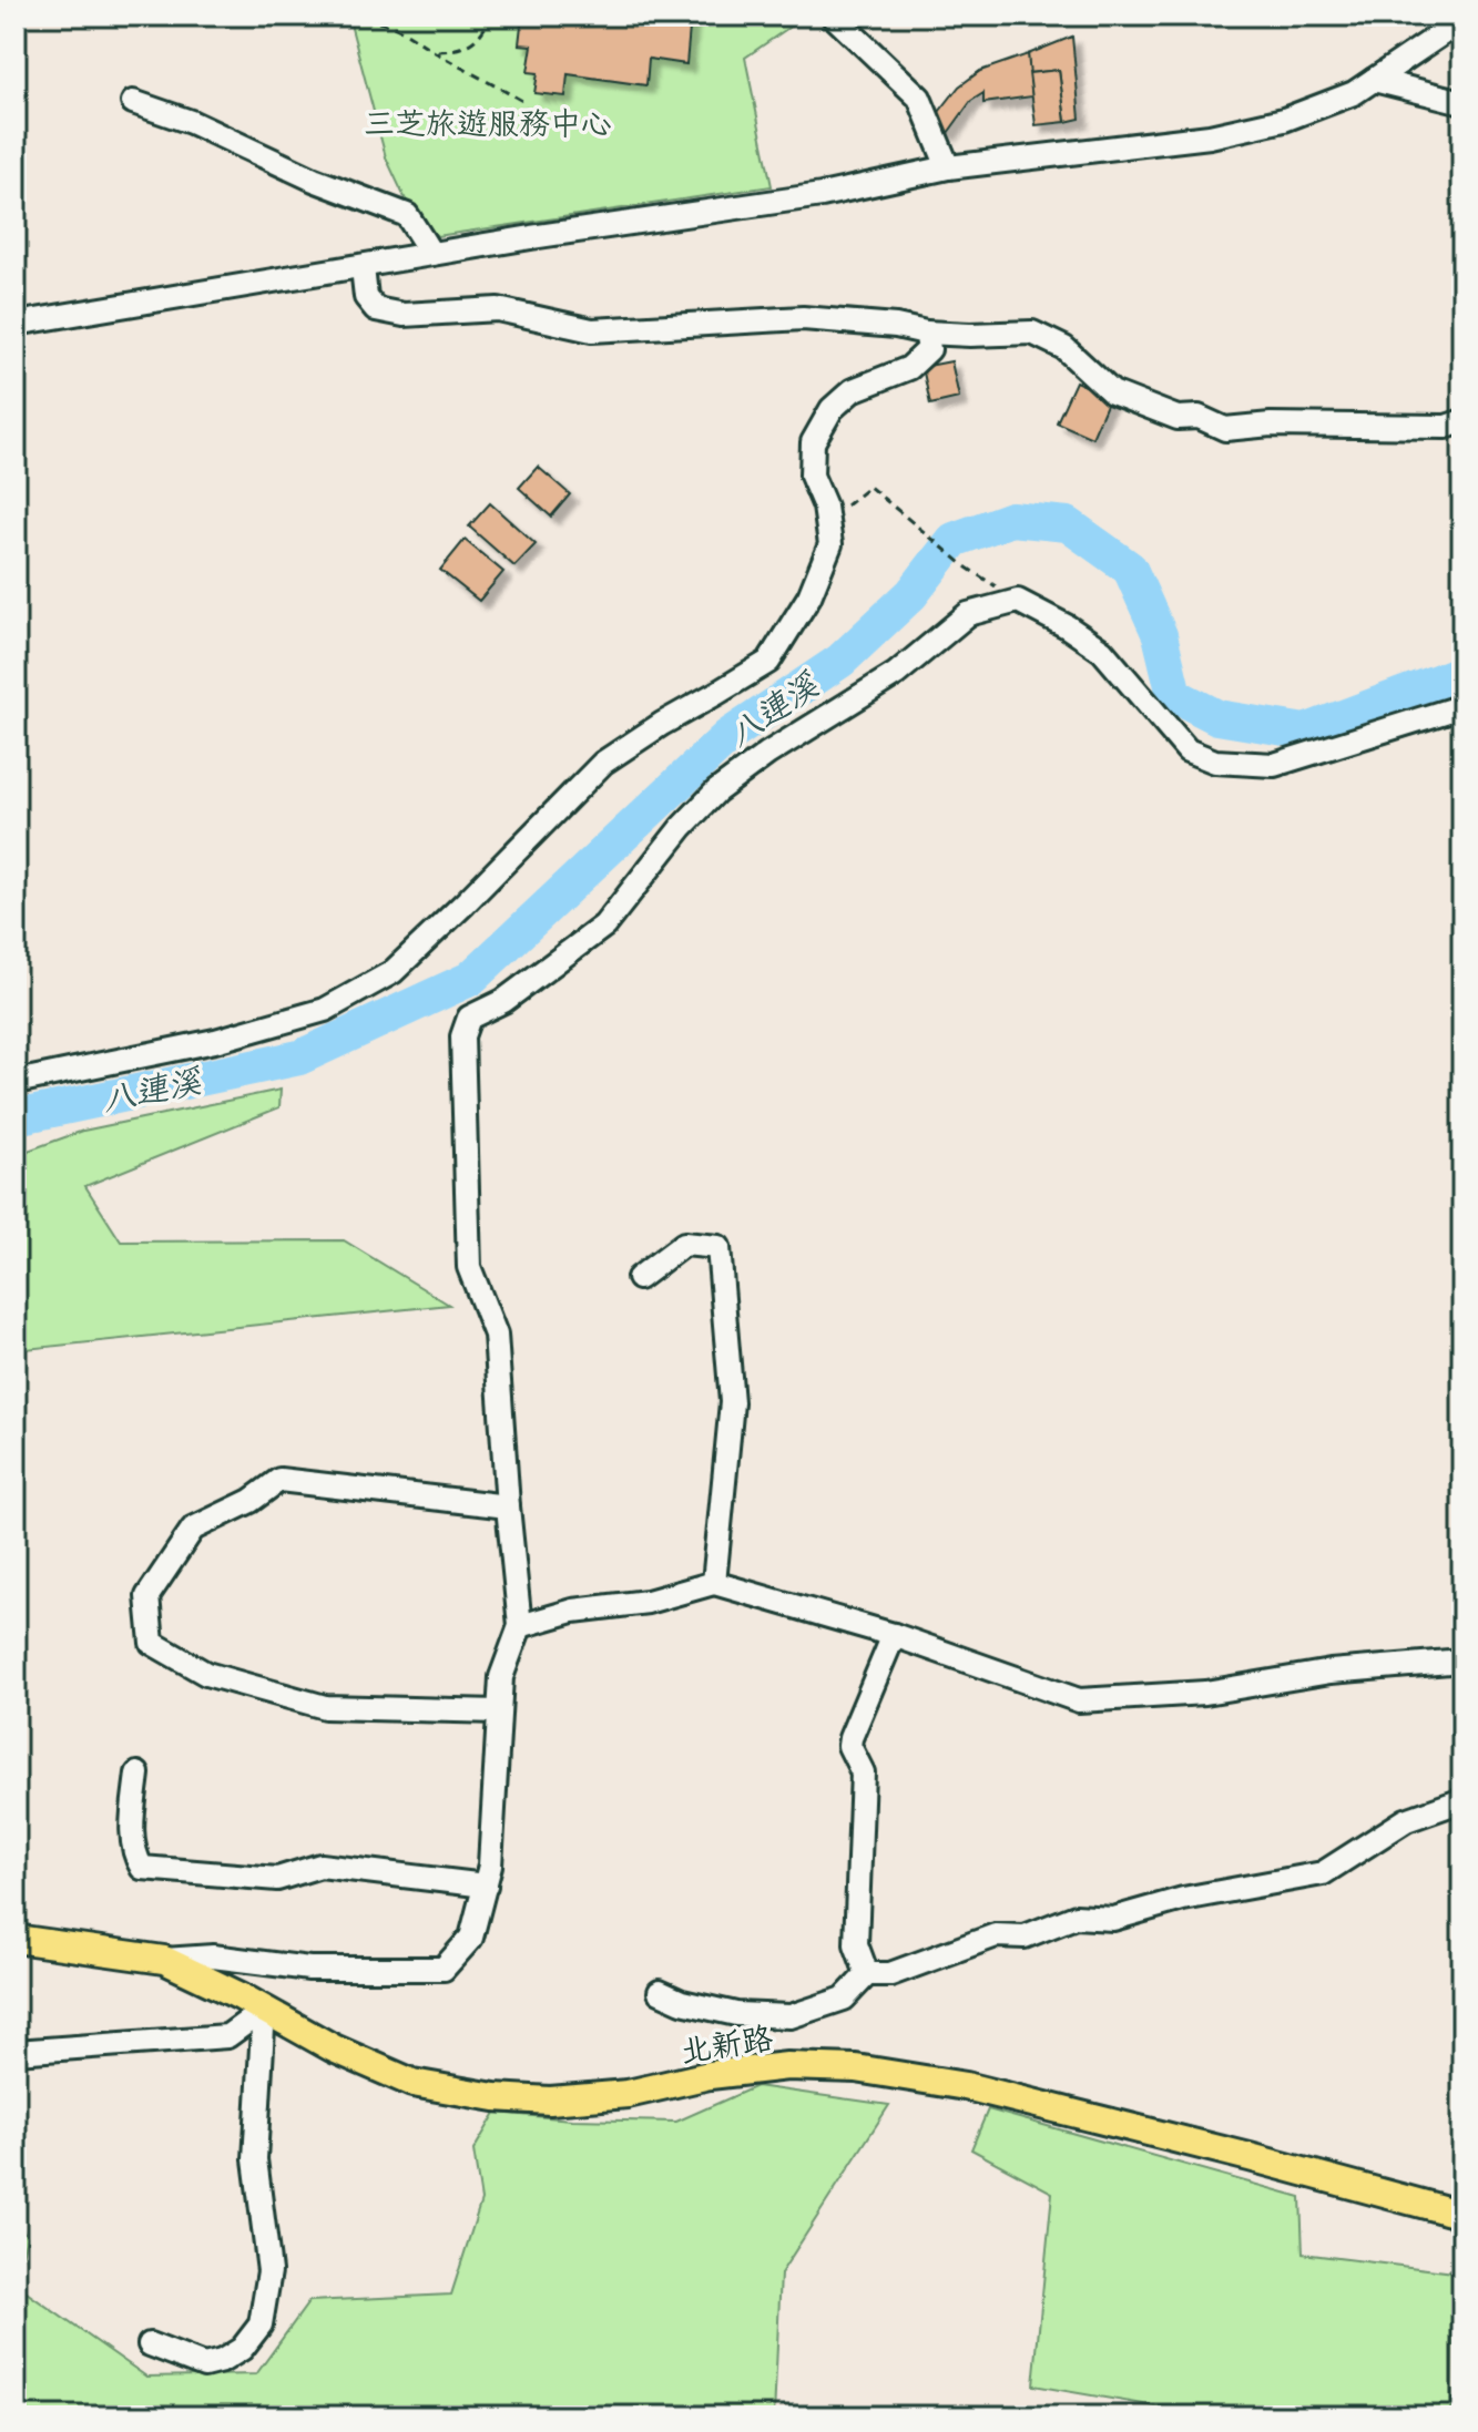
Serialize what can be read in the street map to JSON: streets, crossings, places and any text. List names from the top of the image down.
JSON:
{
  "streets": {
    "main road": ["北新路"]
  },
  "water": ["八連溪"],
  "parks": ["三芝旅遊服務中心"]
}
